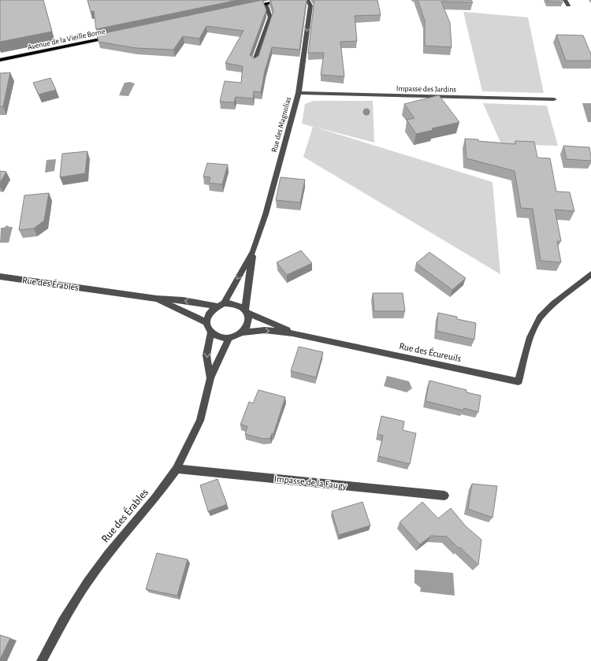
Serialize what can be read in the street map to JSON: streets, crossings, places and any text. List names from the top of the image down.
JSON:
{
  "streets": {
    "main road": ["Avenue de la Vieille Borne"],
    "street": [
      "Impasse des Jardins",
      "Rue des Magnolias",
      "Rue des Érables",
      "Rue des Écureuils",
      "Impasse de la Faugy"
    ]
  },
  "crossings": [
    ["Impasse des Jardins", "Rue des Magnolias"],
    ["Rue des Magnolias", "Rue des Érables"],
    ["Rue des Magnolias", "Rue des Écureuils"],
    ["Rue des Érables", "Rue des Écureuils"],
    ["Rue des Érables", "Impasse de la Faugy"]
  ]
}
